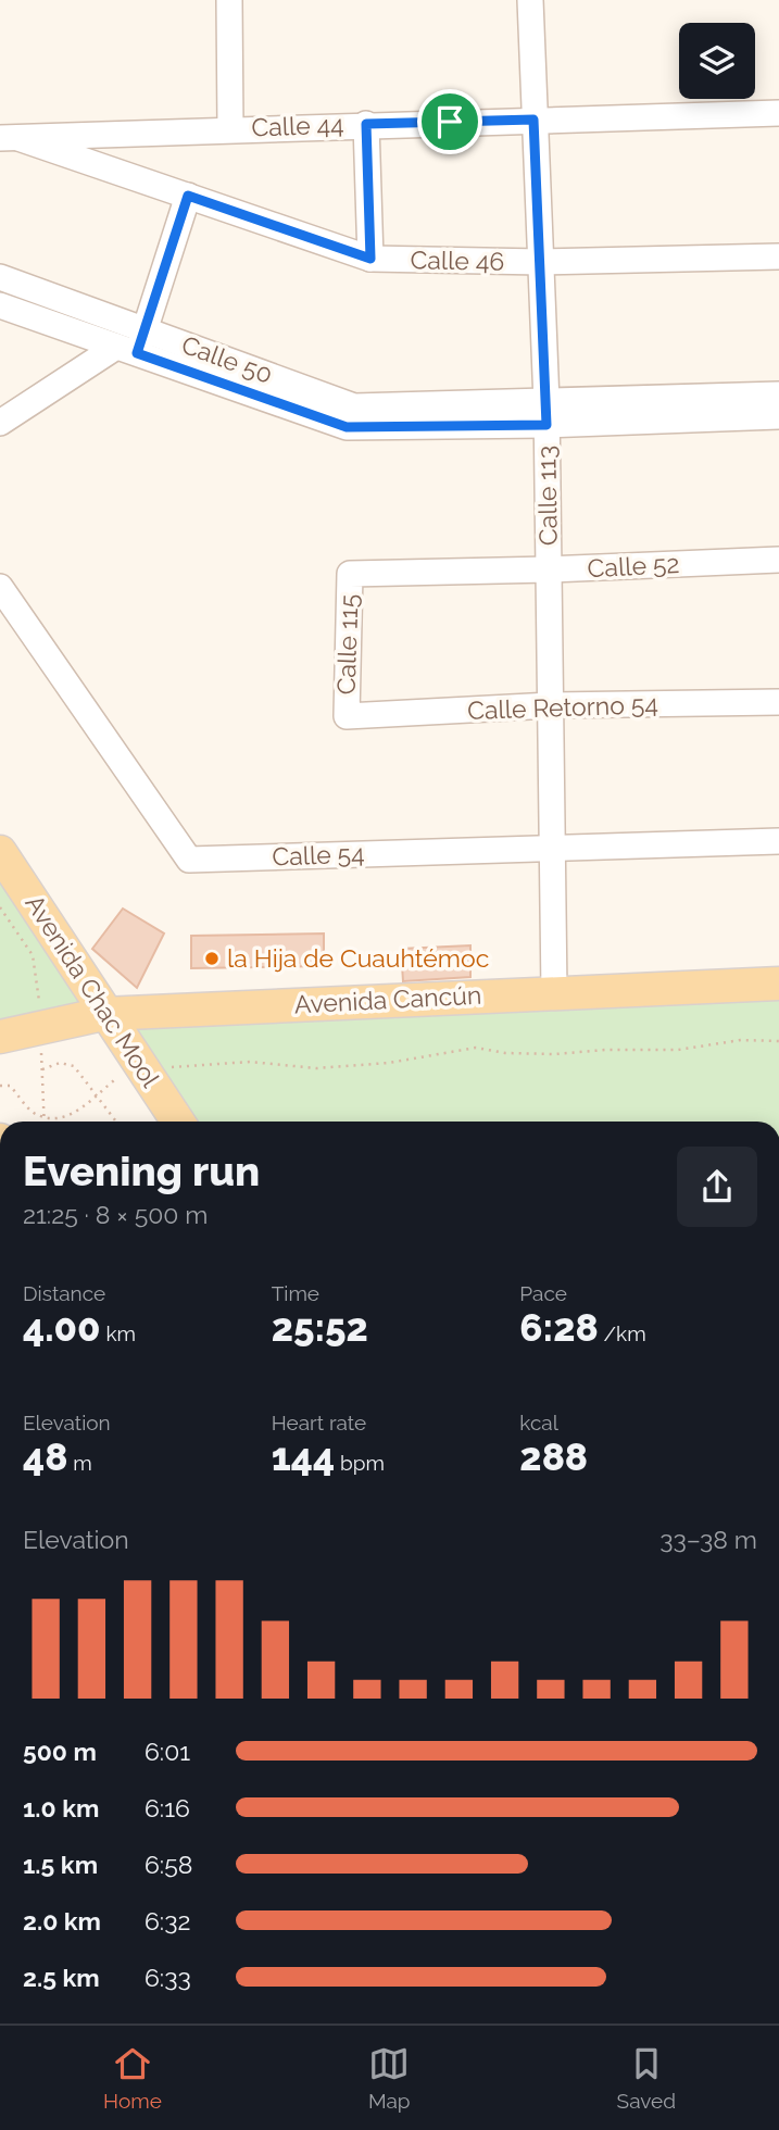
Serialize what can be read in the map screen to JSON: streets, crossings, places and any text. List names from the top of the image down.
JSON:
{
  "streets": {
    "main road": ["Avenida Chac Mool", "Avenida Cancún"],
    "street": [
      "Calle 44",
      "Calle 46",
      "Calle 50",
      "Calle 113",
      "Calle 52",
      "Calle 115",
      "Calle Retorno 54",
      "Calle 54"
    ]
  },
  "crossings": [
    ["Calle 44", "Calle 46"],
    ["Calle 44", "Calle 113"],
    ["Calle 46", "Calle 113"],
    ["Calle 50", "Calle 113"],
    ["Calle 113", "Calle 52"],
    ["Calle 113", "Calle Retorno 54"],
    ["Calle 113", "Calle 54"],
    ["Calle 113", "Avenida Cancún"],
    ["Calle 52", "Calle 115"],
    ["Calle 115", "Calle Retorno 54"],
    ["Avenida Chac Mool", "Avenida Cancún"]
  ],
  "places": ["la Hija de Cuauhtémoc"],
  "page": {
    "heading": ["Evening run", "21:25 · 8 × 500 m"],
    "stats": [
      ["Distance", "4.00 km"],
      ["Time", "25:52"],
      ["Pace", "6:28 /km"],
      ["Elevation", "48 m"],
      ["Heart rate", "144 bpm"],
      ["kcal", "288"]
    ],
    "chart": ["Elevation", "33–38 m"],
    "list": [
      {
        "name": "500 m",
        "note": "6:01"
      },
      {
        "name": "1.0 km",
        "note": "6:16"
      },
      {
        "name": "1.5 km",
        "note": "6:58"
      },
      {
        "name": "2.0 km",
        "note": "6:32"
      },
      {
        "name": "2.5 km",
        "note": "6:33"
      }
    ],
    "tabs": ["Home", "Map", "Saved"]
  }
}
